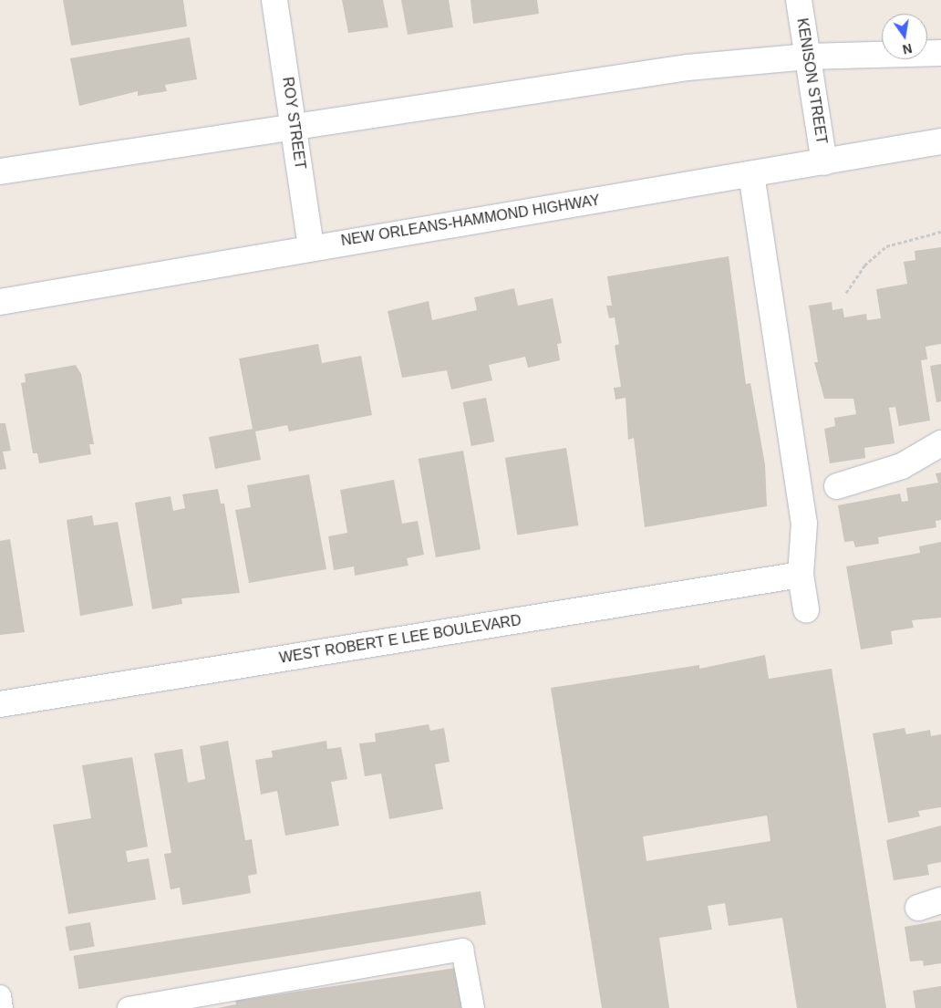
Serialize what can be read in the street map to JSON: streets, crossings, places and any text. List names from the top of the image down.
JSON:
{
  "streets": {
    "main road": [
      "KENISON STREET",
      "ROY STREET",
      "NEW ORLEANS-HAMMOND HIGHWAY",
      "WEST ROBERT E LEE BOULEVARD"
    ]
  },
  "crossings": [
    ["KENISON STREET", "NEW ORLEANS-HAMMOND HIGHWAY"],
    ["ROY STREET", "NEW ORLEANS-HAMMOND HIGHWAY"]
  ],
  "north": "bottom"
}
